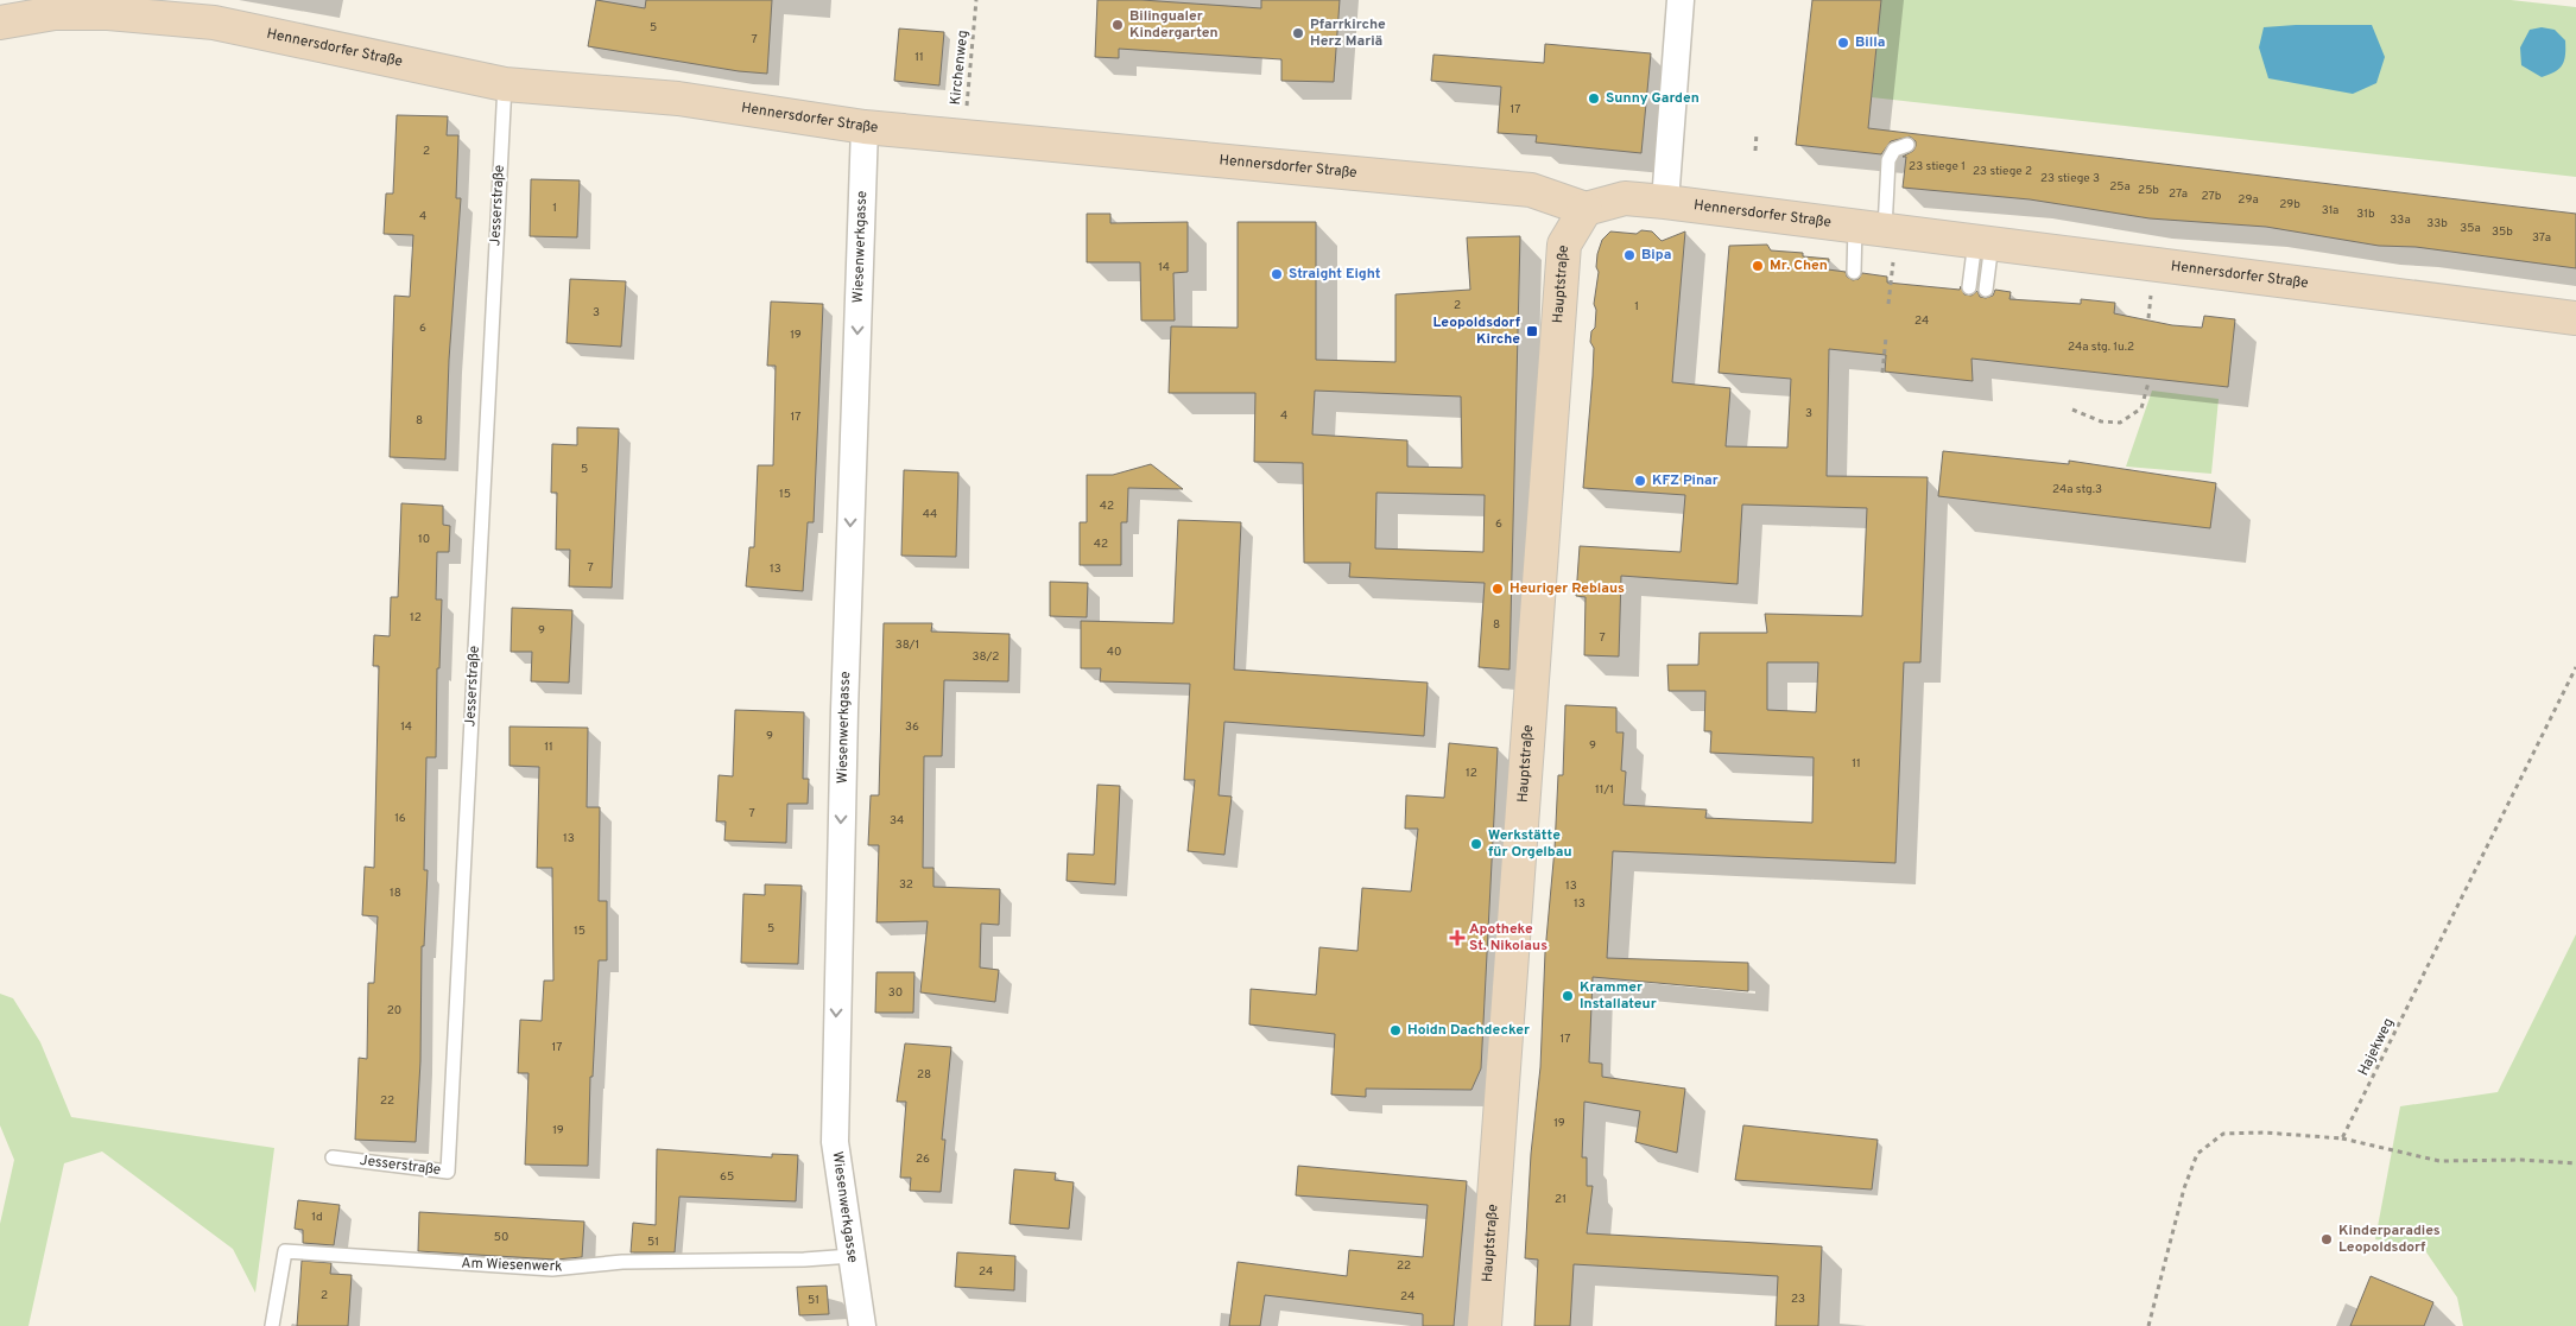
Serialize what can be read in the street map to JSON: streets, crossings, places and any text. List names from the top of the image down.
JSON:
{
  "streets": {
    "street": ["Hennersdorfer Straße", "Wiesenwerkgasse", "Hauptstraße"],
    "lane": ["Jesserstraße", "Am Wiesenwerk"],
    "path": ["Kirchenweg", "Hajekweg"]
  },
  "crossings": [
    ["Hennersdorfer Straße", "Kirchenweg"],
    ["Hennersdorfer Straße", "Jesserstraße"],
    ["Hennersdorfer Straße", "Wiesenwerkgasse"],
    ["Hennersdorfer Straße", "Hauptstraße"],
    ["Wiesenwerkgasse", "Am Wiesenwerk"]
  ],
  "one_way": ["Wiesenwerkgasse"],
  "places": {
    "other": [
      "Bilingualer Kindergarten",
      "Pfarrkirche Herz Mariä",
      "Billa",
      "Sunny Garden",
      "Bipa",
      "Mr. Chen",
      "Straight Eight",
      "KFZ Pinar",
      "Heuriger Reblaus",
      "Werkstätte für Orgelbau",
      "Krammer Installateur",
      "Hoidn Dachdecker",
      "Kinderparadies Leopoldsdorf"
    ],
    "transit": ["Leopoldsdorf Kirche"],
    "health": ["Apotheke St. Nikolaus"]
  },
  "house_numbers": [
    "5",
    "7",
    "11",
    "17",
    "2",
    "23 stiege 1",
    "23 stiege 2",
    "23 stiege 3",
    "25a",
    "25b",
    "27a",
    "27b",
    "29a",
    "29b",
    "1",
    "31a",
    "31b",
    "4",
    "33a",
    "33b",
    "35a",
    "35b",
    "37a",
    "14",
    "2",
    "1",
    "3",
    "24",
    "6",
    "19",
    "24a stg. 1u.2",
    "3",
    "4",
    "17",
    "8",
    "5",
    "24a stg.3",
    "15",
    "42",
    "44",
    "6",
    "10",
    "42",
    "7",
    "13",
    "12",
    "8",
    "9",
    "7",
    "38/1",
    "40",
    "38/2",
    "14",
    "36",
    "9",
    "9",
    "11",
    "11",
    "12",
    "11/1",
    "7",
    "16",
    "34",
    "13",
    "32",
    "13",
    "18",
    "13",
    "5",
    "15",
    "30",
    "20",
    "17",
    "17",
    "28",
    "22",
    "19",
    "19",
    "26",
    "65",
    "21",
    "1d",
    "50",
    "51",
    "22",
    "24",
    "2",
    "24",
    "23",
    "51"
  ]
}
